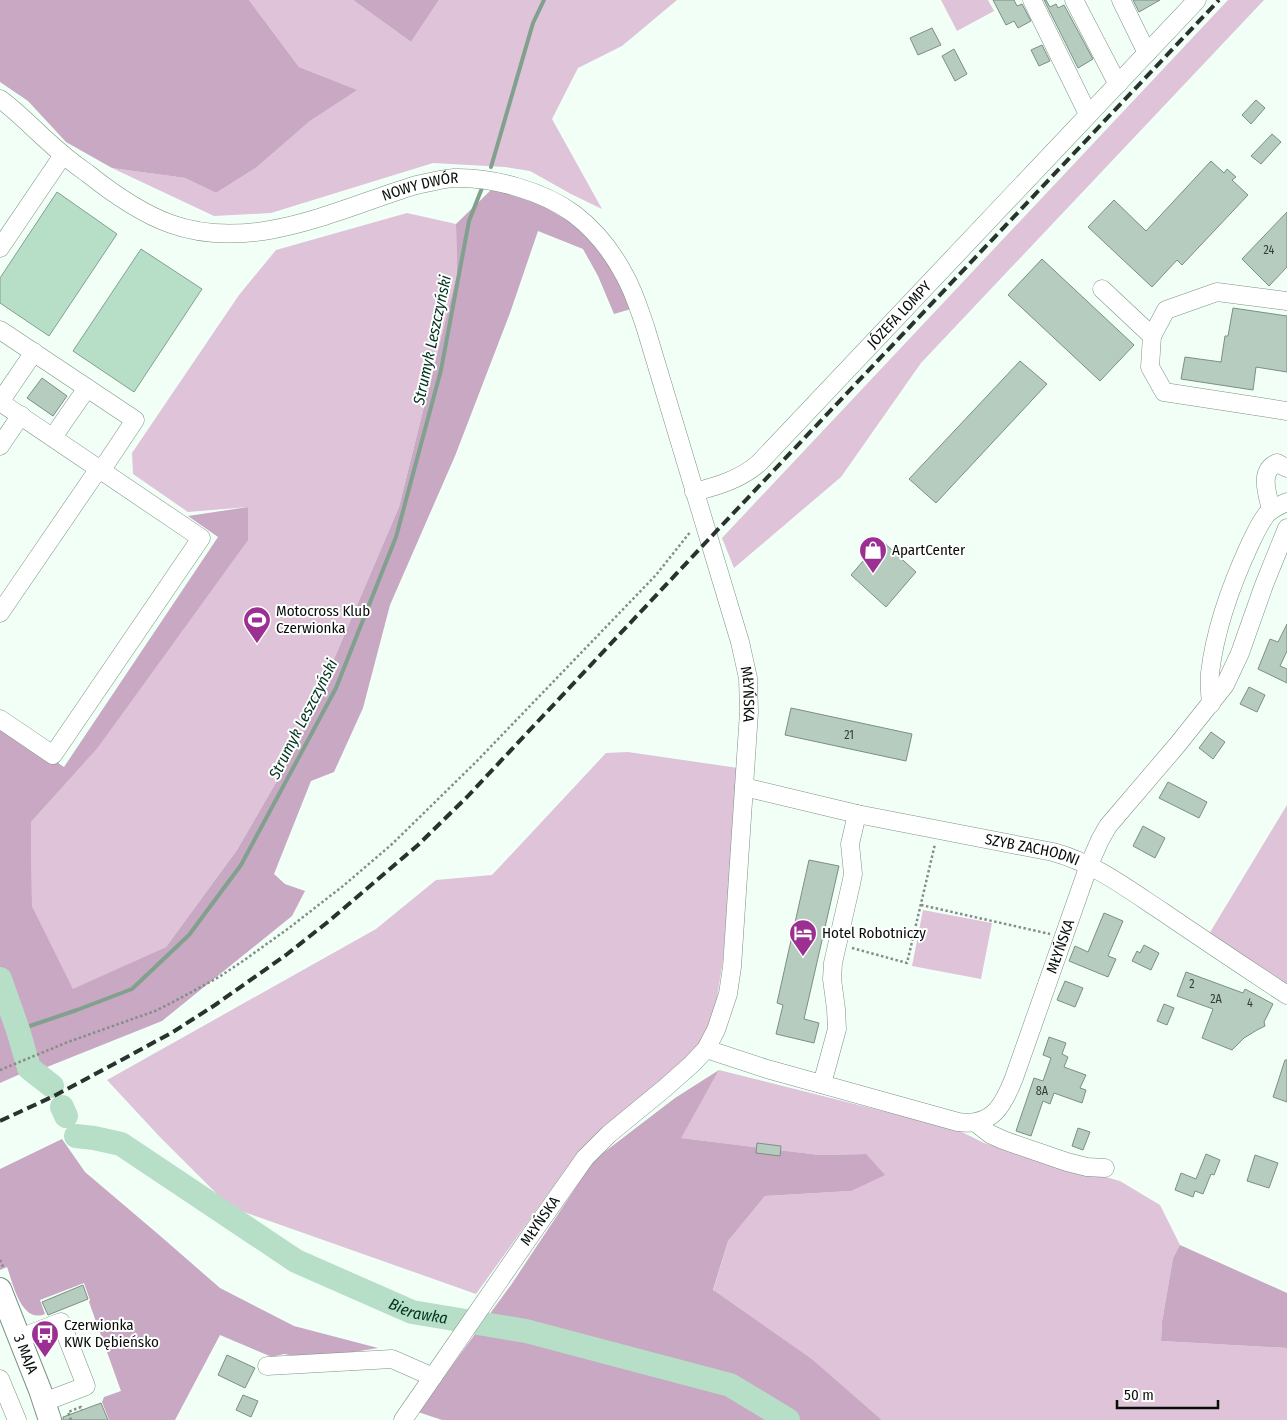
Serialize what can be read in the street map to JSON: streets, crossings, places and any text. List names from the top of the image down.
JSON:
{
  "streets": {
    "main road": ["3 MAJA"],
    "street": [
      "NOWY DWÓR",
      "JÓZEFA LOMPY",
      "MŁYŃSKA",
      "SZYB ZACHODNI"
    ]
  },
  "crossings": [
    ["NOWY DWÓR", "JÓZEFA LOMPY"],
    ["NOWY DWÓR", "MŁYŃSKA"],
    ["JÓZEFA LOMPY", "MŁYŃSKA"],
    ["MŁYŃSKA", "SZYB ZACHODNI"]
  ],
  "water": ["Strumyk Leszczyński", "Bierawka"],
  "places": {
    "shop": ["ApartCenter"],
    "sports": ["Motocross Klub Czerwionka"],
    "hotel": ["Hotel Robotniczy"],
    "bus stop": ["Czerwionka KWK Dębieńsko"]
  },
  "house_numbers": [
    "24",
    "21",
    "2",
    "2A",
    "4",
    "8A"
  ],
  "scale_bar": "50 m"
}
